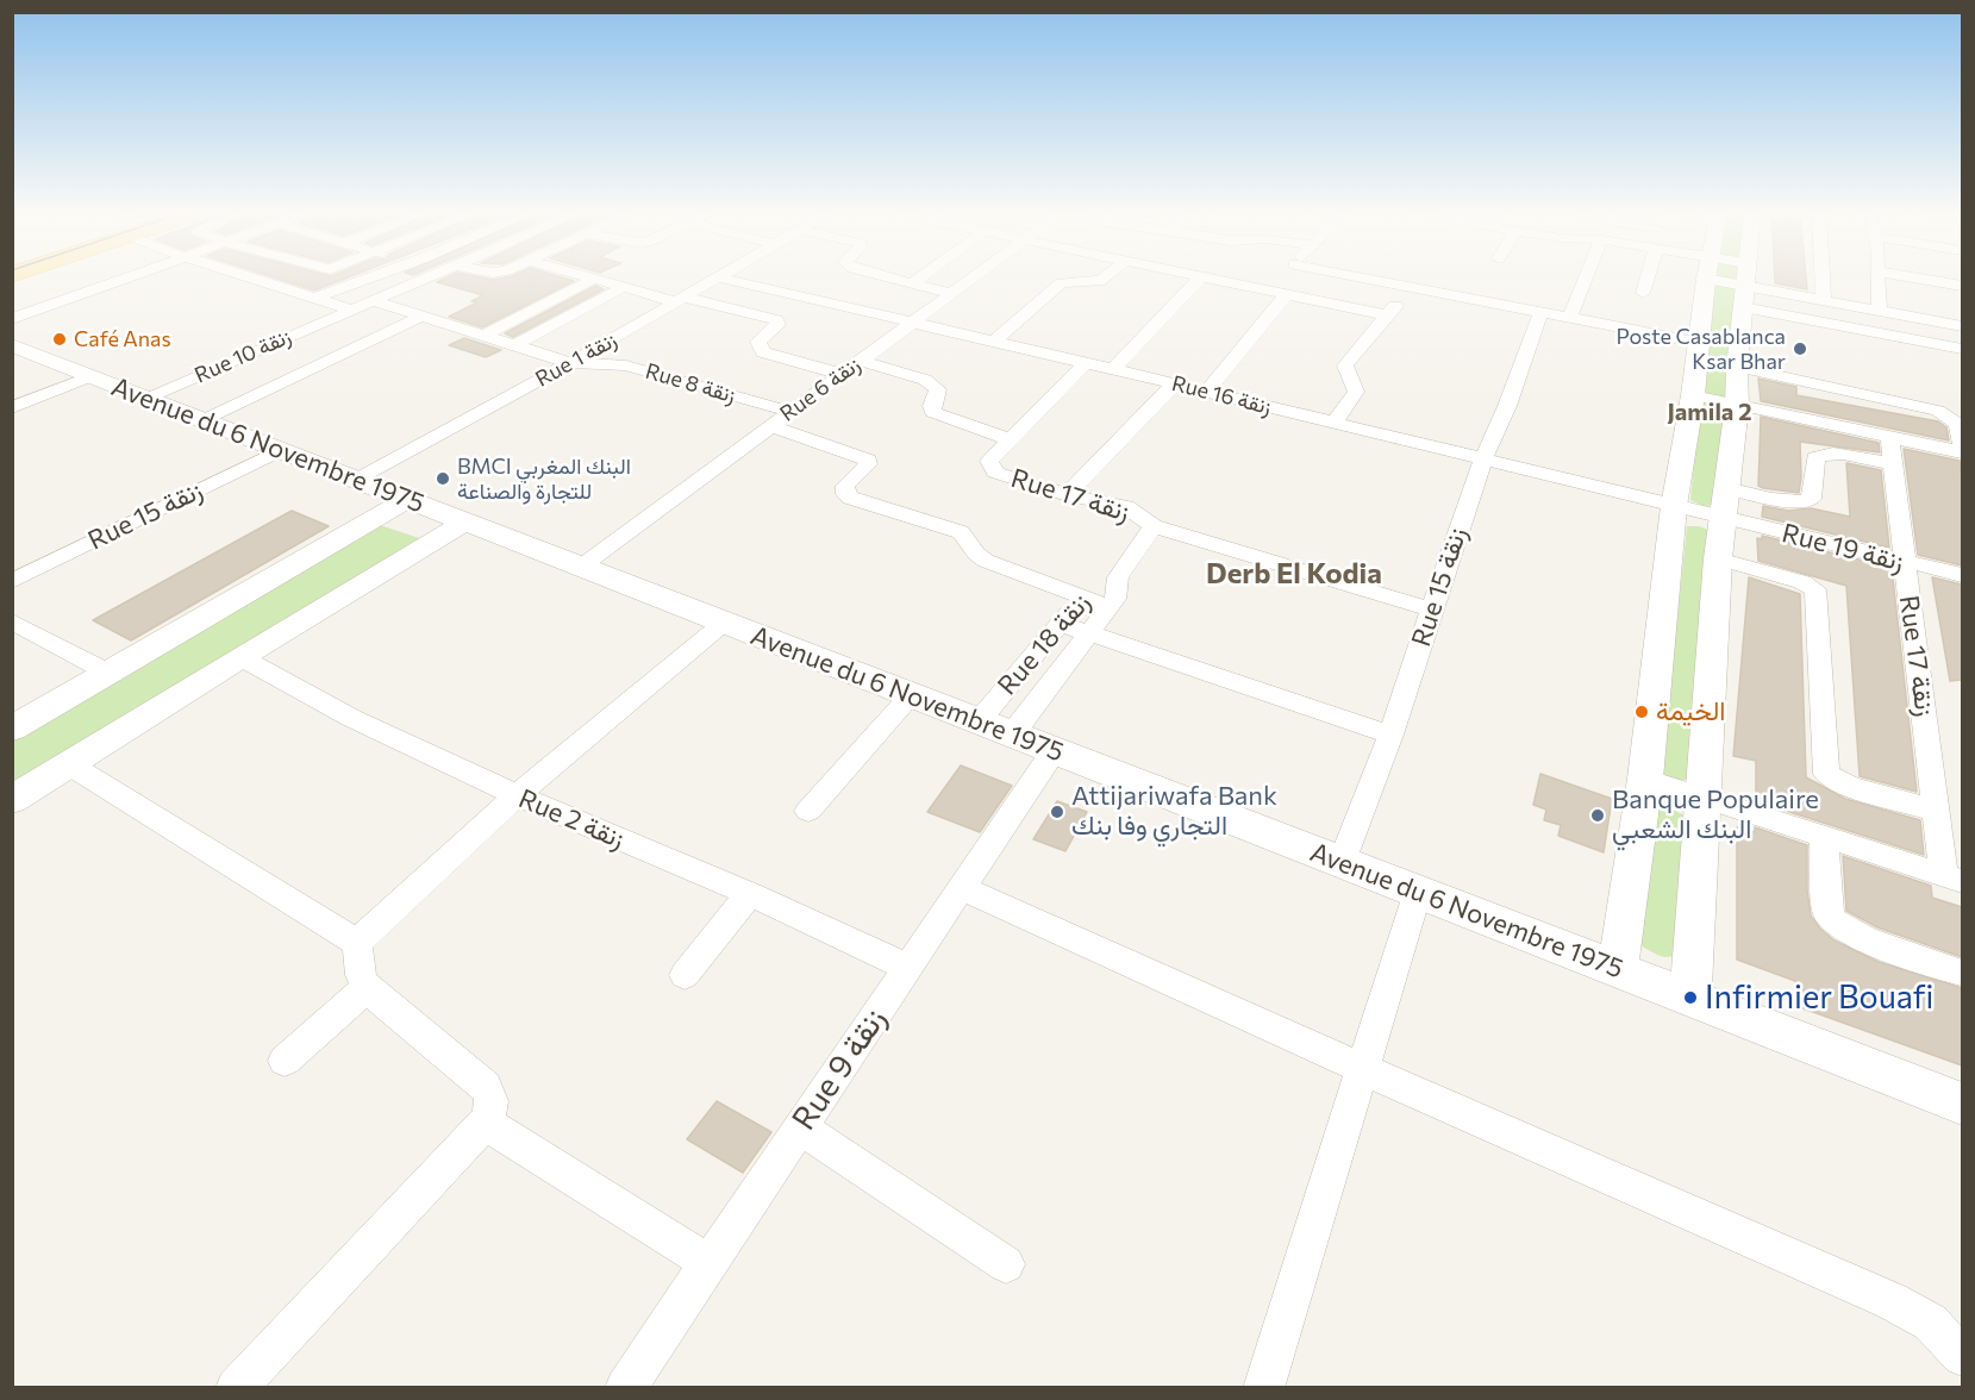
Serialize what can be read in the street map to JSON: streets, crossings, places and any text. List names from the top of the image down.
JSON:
{
  "streets": {
    "street": [
      "Rue 10 زنقة",
      "Rue 1 زنقة",
      "Rue 8 زنقة",
      "Rue 6 زنقة",
      "Rue 16 زنقة",
      "Avenue du 6 Novembre 1975",
      "Rue 17 زنقة",
      "Rue 15 زنقة",
      "Rue 19 زنقة",
      "Rue 18 زنقة",
      "Rue 2 زنقة",
      "Rue 9 زنقة"
    ]
  },
  "crossings": [
    ["Rue 10 زنقة", "Rue 8 زنقة"],
    ["Rue 10 زنقة", "Avenue du 6 Novembre 1975"],
    ["Rue 1 زنقة", "Rue 8 زنقة"],
    ["Rue 1 زنقة", "Avenue du 6 Novembre 1975"],
    ["Rue 8 زنقة", "Rue 6 زنقة"],
    ["Rue 6 زنقة", "Rue 16 زنقة"],
    ["Rue 6 زنقة", "Avenue du 6 Novembre 1975"],
    ["Rue 16 زنقة", "Rue 15 زنقة"],
    ["Rue 16 زنقة", "Rue 19 زنقة"],
    ["Avenue du 6 Novembre 1975", "Rue 15 زنقة"],
    ["Avenue du 6 Novembre 1975", "Rue 18 زنقة"],
    ["Avenue du 6 Novembre 1975", "Rue 9 زنقة"],
    ["Rue 17 زنقة", "Rue 15 زنقة"],
    ["Rue 17 زنقة", "Rue 19 زنقة"],
    ["Rue 17 زنقة", "Rue 18 زنقة"],
    ["Rue 2 زنقة", "Rue 9 زنقة"]
  ],
  "districts": ["Jamila 2", "Derb El Kodia"],
  "places": [
    "Café Anas",
    "Poste Casablanca Ksar Bhar",
    "BMCI البنك المغربي للتجارة والصناعة",
    "الخيمة",
    "Attijariwafa Bank التجاري وفا بنك",
    "Banque Populaire البنك الشعبي",
    "Infirmier Bouafi"
  ]
}
